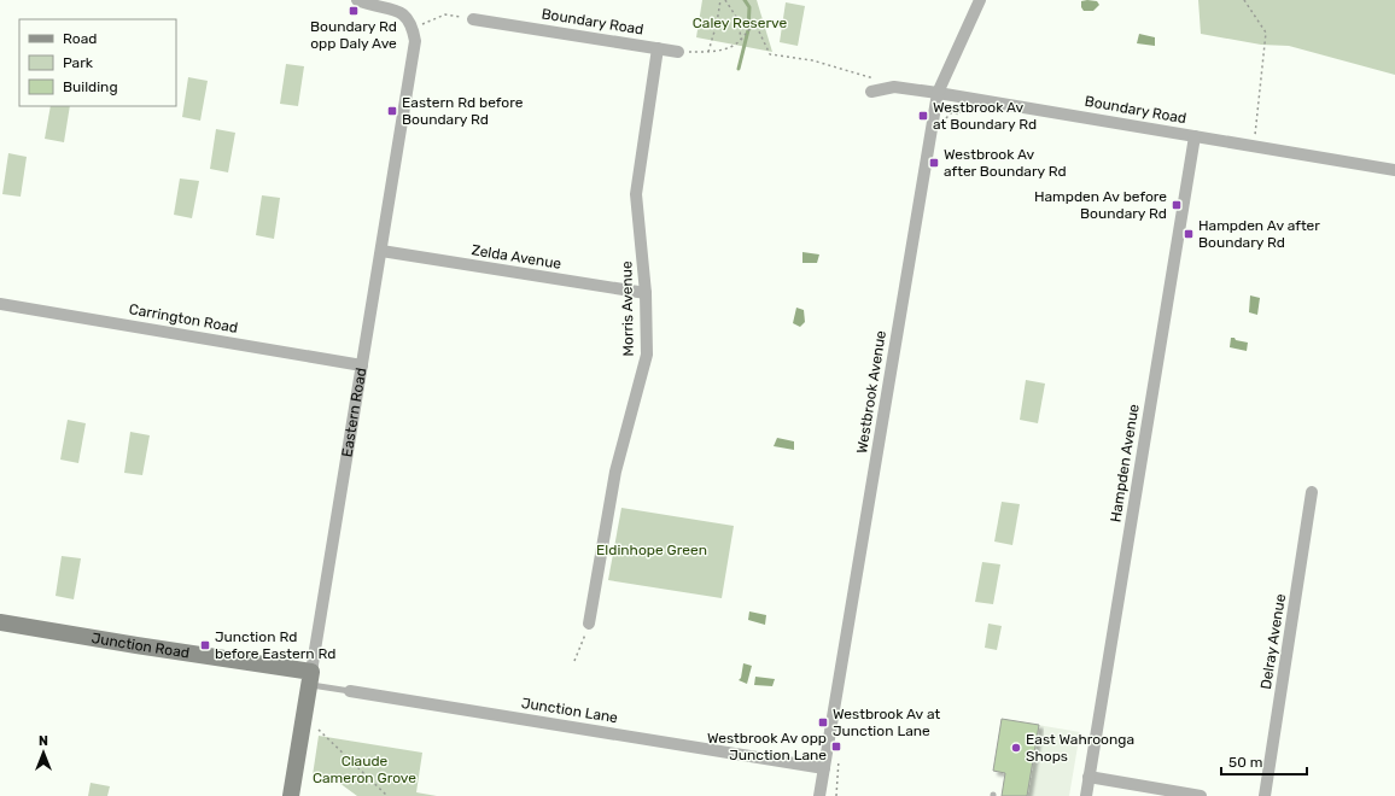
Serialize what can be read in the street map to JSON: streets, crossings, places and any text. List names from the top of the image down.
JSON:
{
  "streets": {
    "main road": ["Eastern Road", "Junction Road"],
    "street": [
      "Boundary Road",
      "Zelda Avenue",
      "Morris Avenue",
      "Carrington Road",
      "Westbrook Avenue",
      "Hampden Avenue",
      "Delray Avenue",
      "Junction Lane"
    ]
  },
  "crossings": [
    ["Boundary Road", "Morris Avenue"],
    ["Boundary Road", "Westbrook Avenue"],
    ["Boundary Road", "Hampden Avenue"],
    ["Zelda Avenue", "Morris Avenue"],
    ["Zelda Avenue", "Eastern Road"],
    ["Carrington Road", "Eastern Road"],
    ["Westbrook Avenue", "Junction Lane"],
    ["Eastern Road", "Junction Road"],
    ["Eastern Road", "Junction Lane"],
    ["Junction Road", "Junction Lane"]
  ],
  "parks": ["Caley Reserve", "Eldinhope Green", "Claude Cameron Grove"],
  "places": {
    "transit": [
      "Boundary Rd opp Daly Ave",
      "Eastern Rd before Boundary Rd",
      "Westbrook Av at Boundary Rd",
      "Westbrook Av after Boundary Rd",
      "Hampden Av before Boundary Rd",
      "Hampden Av after Boundary Rd",
      "Junction Rd before Eastern Rd",
      "Westbrook Av at Junction Lane",
      "Westbrook Av opp Junction Lane"
    ],
    "other": ["East Wahroonga Shops"]
  },
  "legend": ["Road", "Park", "Building"],
  "scale_bar": "50 m",
  "north": "top"
}
